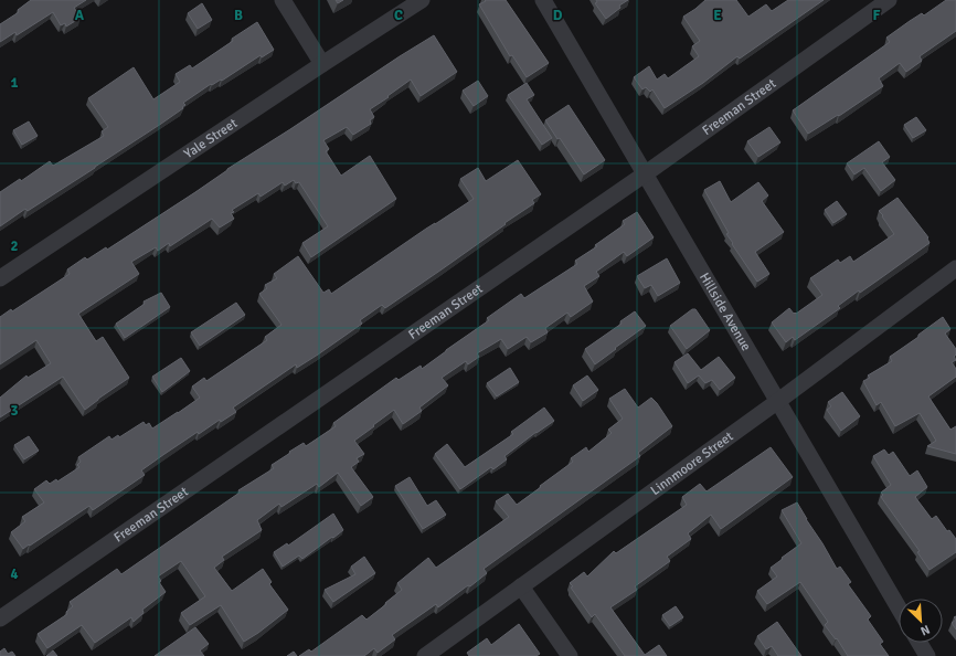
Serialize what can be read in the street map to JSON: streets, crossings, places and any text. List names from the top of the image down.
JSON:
{
  "streets": {
    "street": [
      "Freeman Street",
      "Yale Street",
      "Hillside Avenue",
      "Linnmoore Street"
    ]
  },
  "crossings": [
    ["Freeman Street", "Hillside Avenue"],
    ["Hillside Avenue", "Linnmoore Street"]
  ],
  "north": "bottom right",
  "grid": {
    "columns": [
      "A",
      "B",
      "C",
      "D",
      "E",
      "F"
    ],
    "rows": [
      "1",
      "2",
      "3",
      "4"
    ]
  }
}
